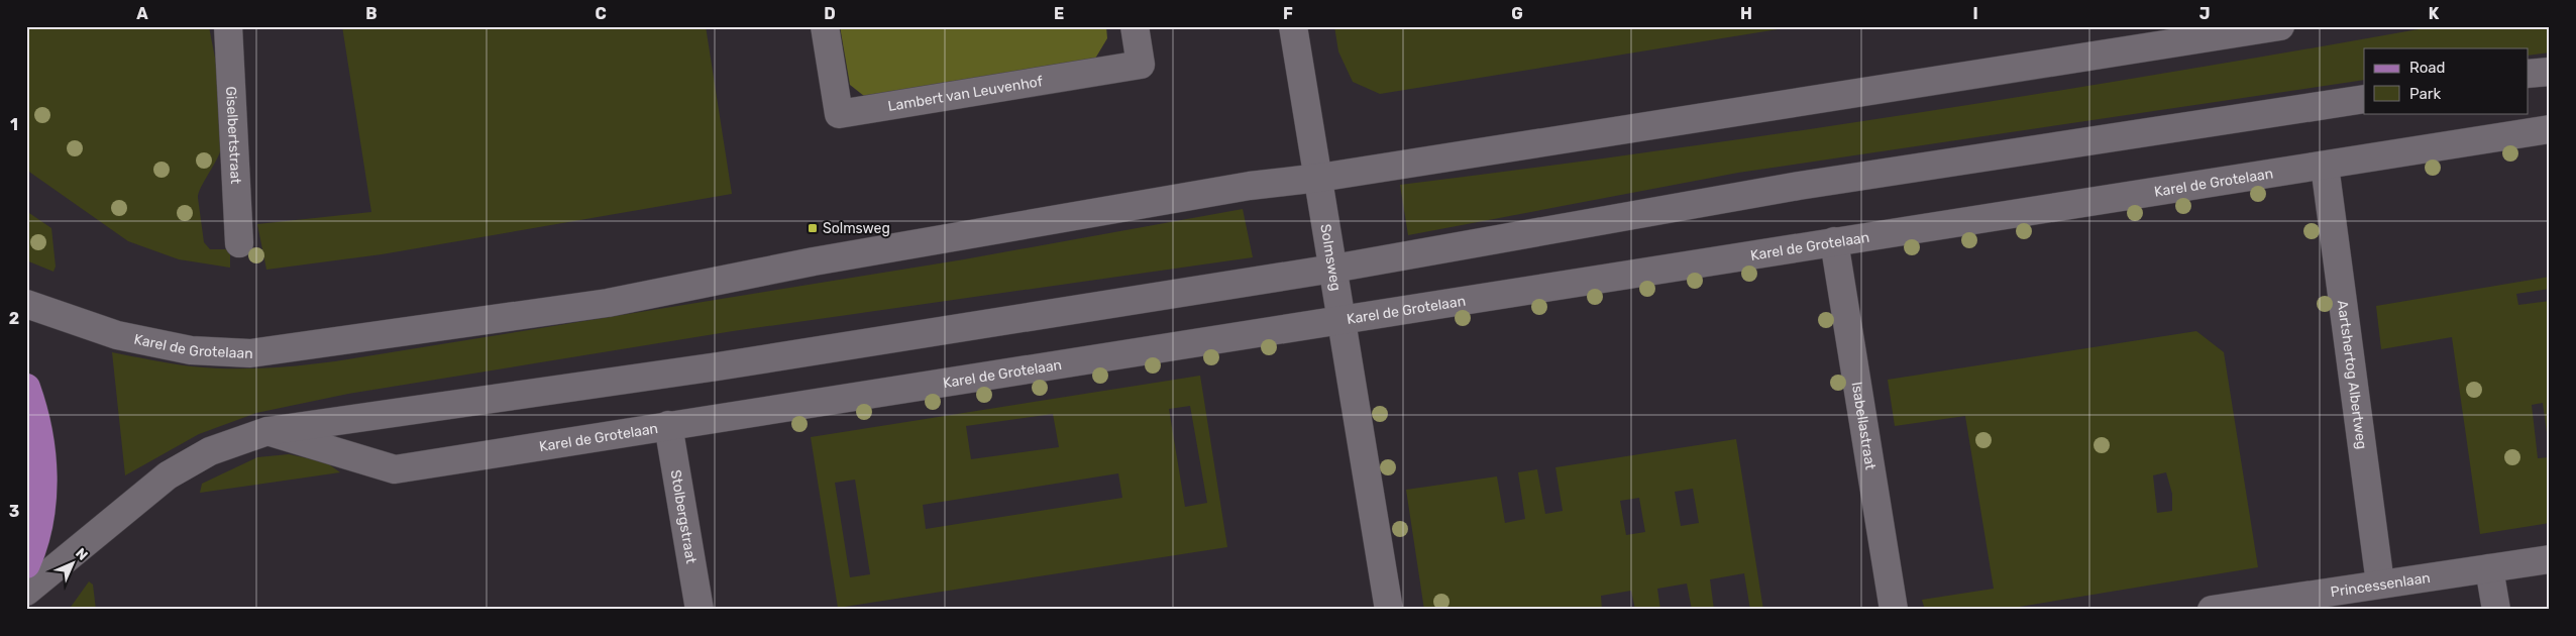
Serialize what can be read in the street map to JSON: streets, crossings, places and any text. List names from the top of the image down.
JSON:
{
  "streets": {
    "street": [
      "Lambert van Leuvenhof",
      "Giselbertstraat",
      "Karel de Grotelaan",
      "Solmsweg",
      "Aartshertog Albertweg",
      "Isabellastraat",
      "Stolbergstraat",
      "Princessenlaan"
    ]
  },
  "crossings": [
    ["Karel de Grotelaan", "Solmsweg"],
    ["Karel de Grotelaan", "Aartshertog Albertweg"],
    ["Karel de Grotelaan", "Isabellastraat"],
    ["Karel de Grotelaan", "Stolbergstraat"],
    ["Aartshertog Albertweg", "Princessenlaan"]
  ],
  "places": {
    "transit": ["Solmsweg"]
  },
  "legend": ["Road", "Park"],
  "north": "top right",
  "grid": {
    "columns": [
      "A",
      "B",
      "C",
      "D",
      "E",
      "F",
      "G",
      "H",
      "I",
      "J",
      "K"
    ],
    "rows": ["1", "2", "3"]
  }
}
